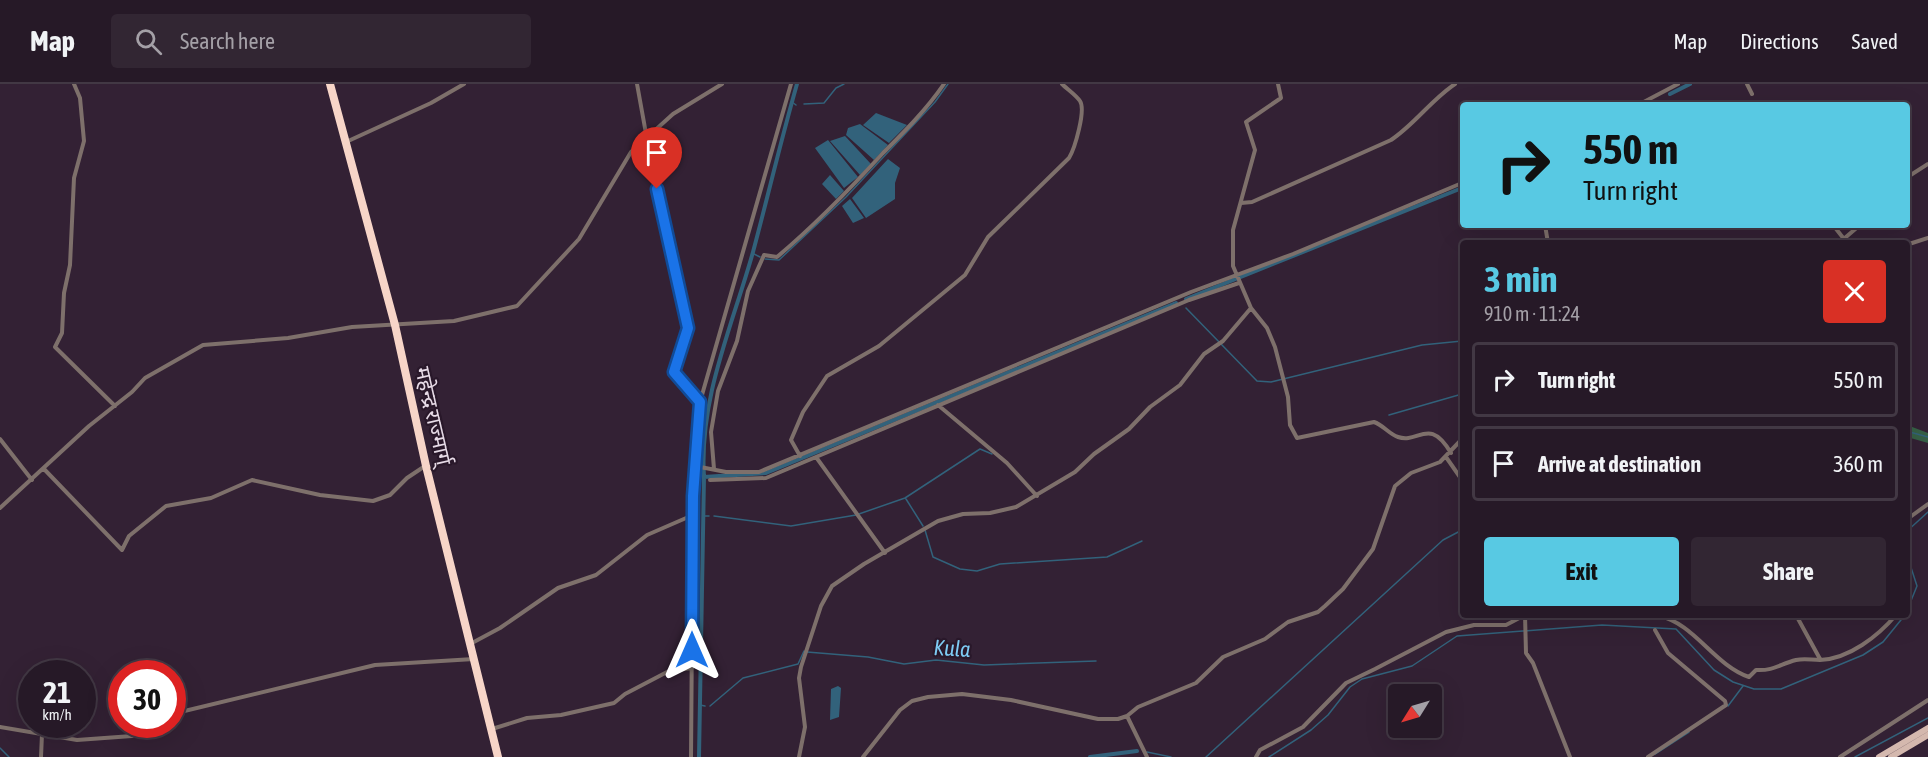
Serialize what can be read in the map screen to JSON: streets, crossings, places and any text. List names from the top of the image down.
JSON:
{
  "streets": {
    "highway": ["महेन्द्र राज्मार्ग्"]
  },
  "water": ["Kula"],
  "north": "bottom left",
  "page": {
    "header": "Map",
    "search": "Search here",
    "nav": ["Map", "Directions", "Saved"],
    "turn": ["550 m", "Turn right"],
    "heading": ["3 min", "910 m · 11:24"],
    "list": [
      {
        "name": "Turn right",
        "value": "550 m"
      },
      {
        "name": "Arrive at destination",
        "value": "360 m"
      }
    ],
    "buttons": ["Exit", "Share"],
    "speed": "21 km/h",
    "limit": "30"
  }
}
